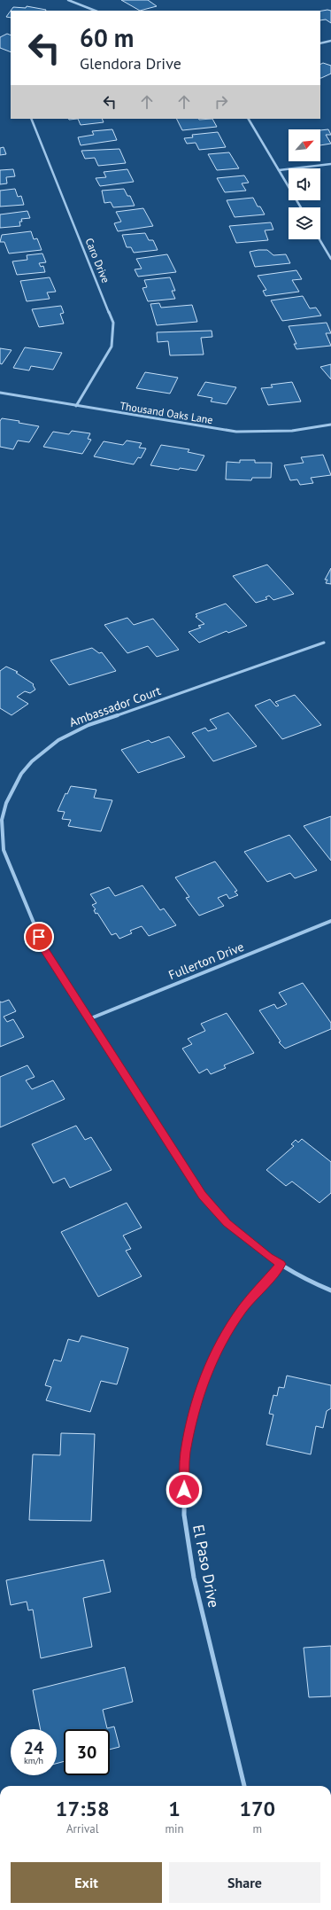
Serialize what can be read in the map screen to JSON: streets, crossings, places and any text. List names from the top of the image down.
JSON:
{
  "streets": {
    "street": [
      "Caro Drive",
      "Thousand Oaks Lane",
      "Ambassador Court",
      "Fullerton Drive",
      "El Paso Drive"
    ]
  },
  "crossings": [
    ["Caro Drive", "Thousand Oaks Lane"],
    ["Ambassador Court", "Fullerton Drive"],
    ["Ambassador Court", "El Paso Drive"]
  ],
  "north": "top right",
  "page": {
    "turn": ["60 m", "Glendora Drive"],
    "speed": "24 km/h",
    "limit": "30",
    "eta": [
      "17:58",
      "Arrival",
      "1",
      "min",
      "170",
      "m"
    ],
    "buttons": ["Exit", "Share"]
  }
}
